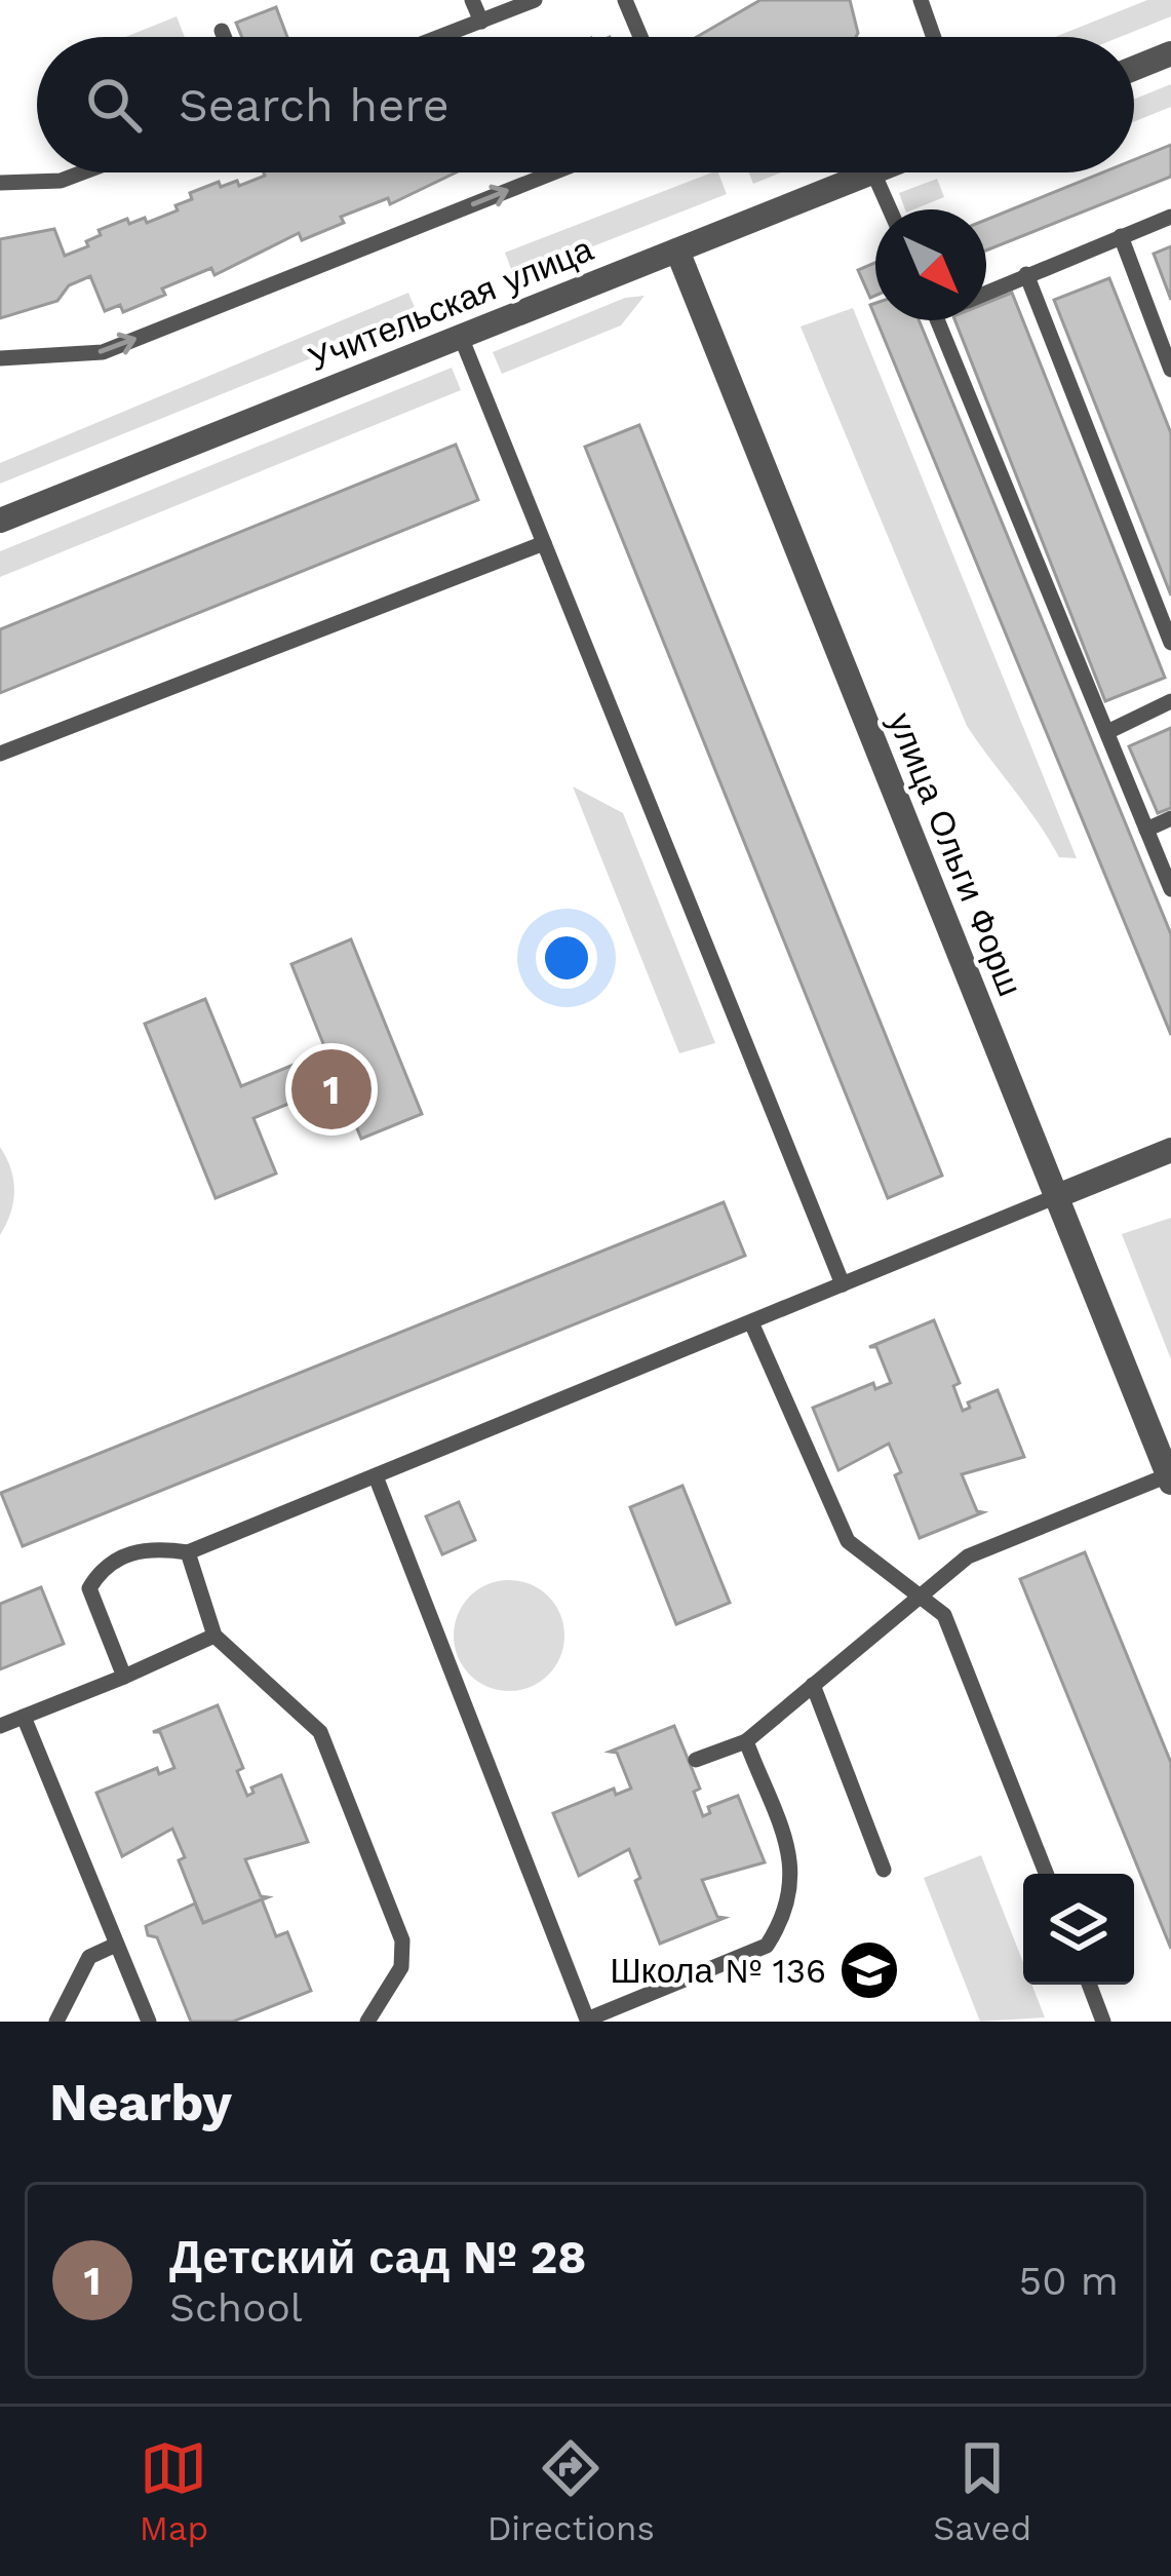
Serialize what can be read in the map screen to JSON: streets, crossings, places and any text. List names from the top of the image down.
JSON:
{
  "streets": {
    "street": ["Учительская улица", "улица Ольги Форш"]
  },
  "crossings": [
    ["Учительская улица", "улица Ольги Форш"]
  ],
  "places": {
    "school or university": ["Школа № 136"]
  },
  "north": "bottom right",
  "page": {
    "search": "Search here",
    "pins": "1",
    "heading": "Nearby",
    "list": [
      {
        "mark": "1",
        "name": "Детский сад № 28",
        "note": "School",
        "value": "50 m"
      }
    ],
    "nav": ["Map", "Directions", "Saved"]
  }
}
